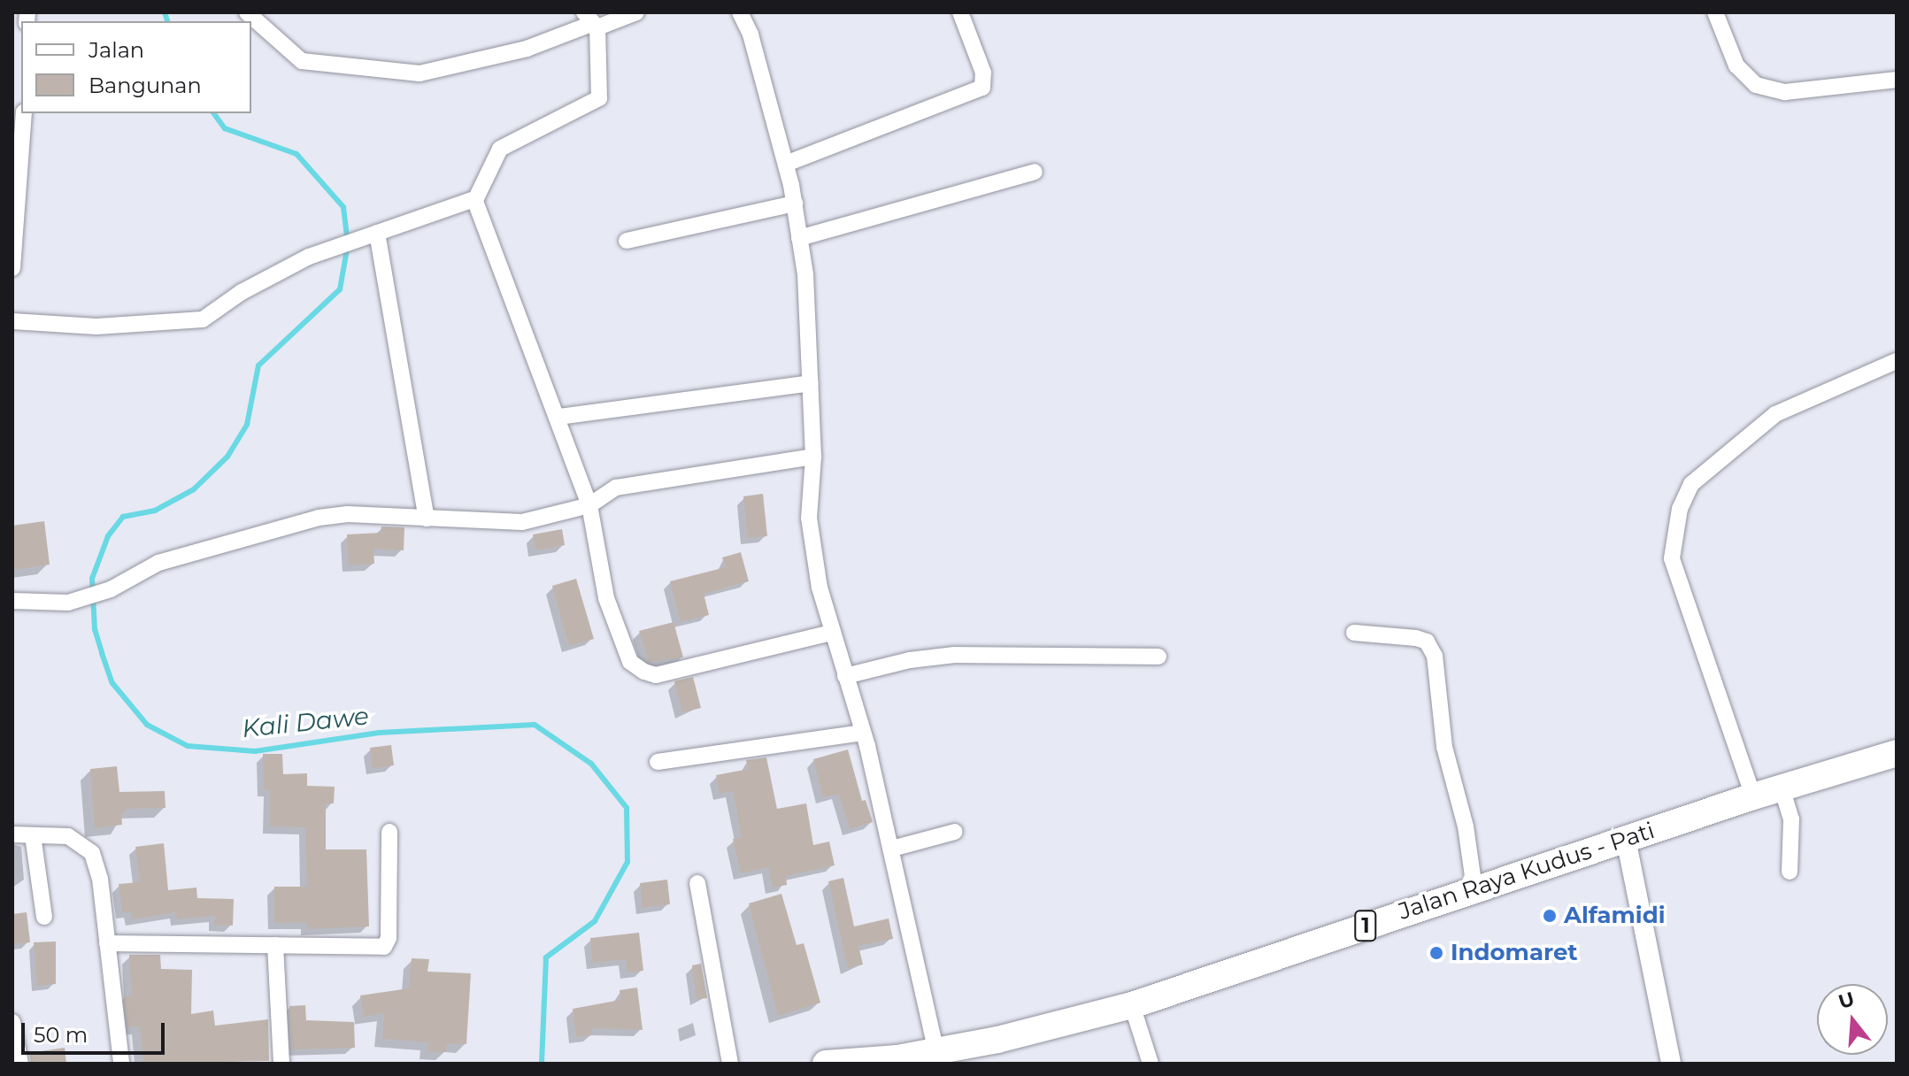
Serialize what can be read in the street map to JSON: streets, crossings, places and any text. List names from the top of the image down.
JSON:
{
  "streets": {
    "highway": ["Jalan Raya Kudus - Pati", "1"]
  },
  "water": ["Kali Dawe"],
  "places": ["Alfamidi", "Indomaret"],
  "legend": ["Jalan", "Bangunan"],
  "scale_bar": "50 m",
  "north": "top"
}
